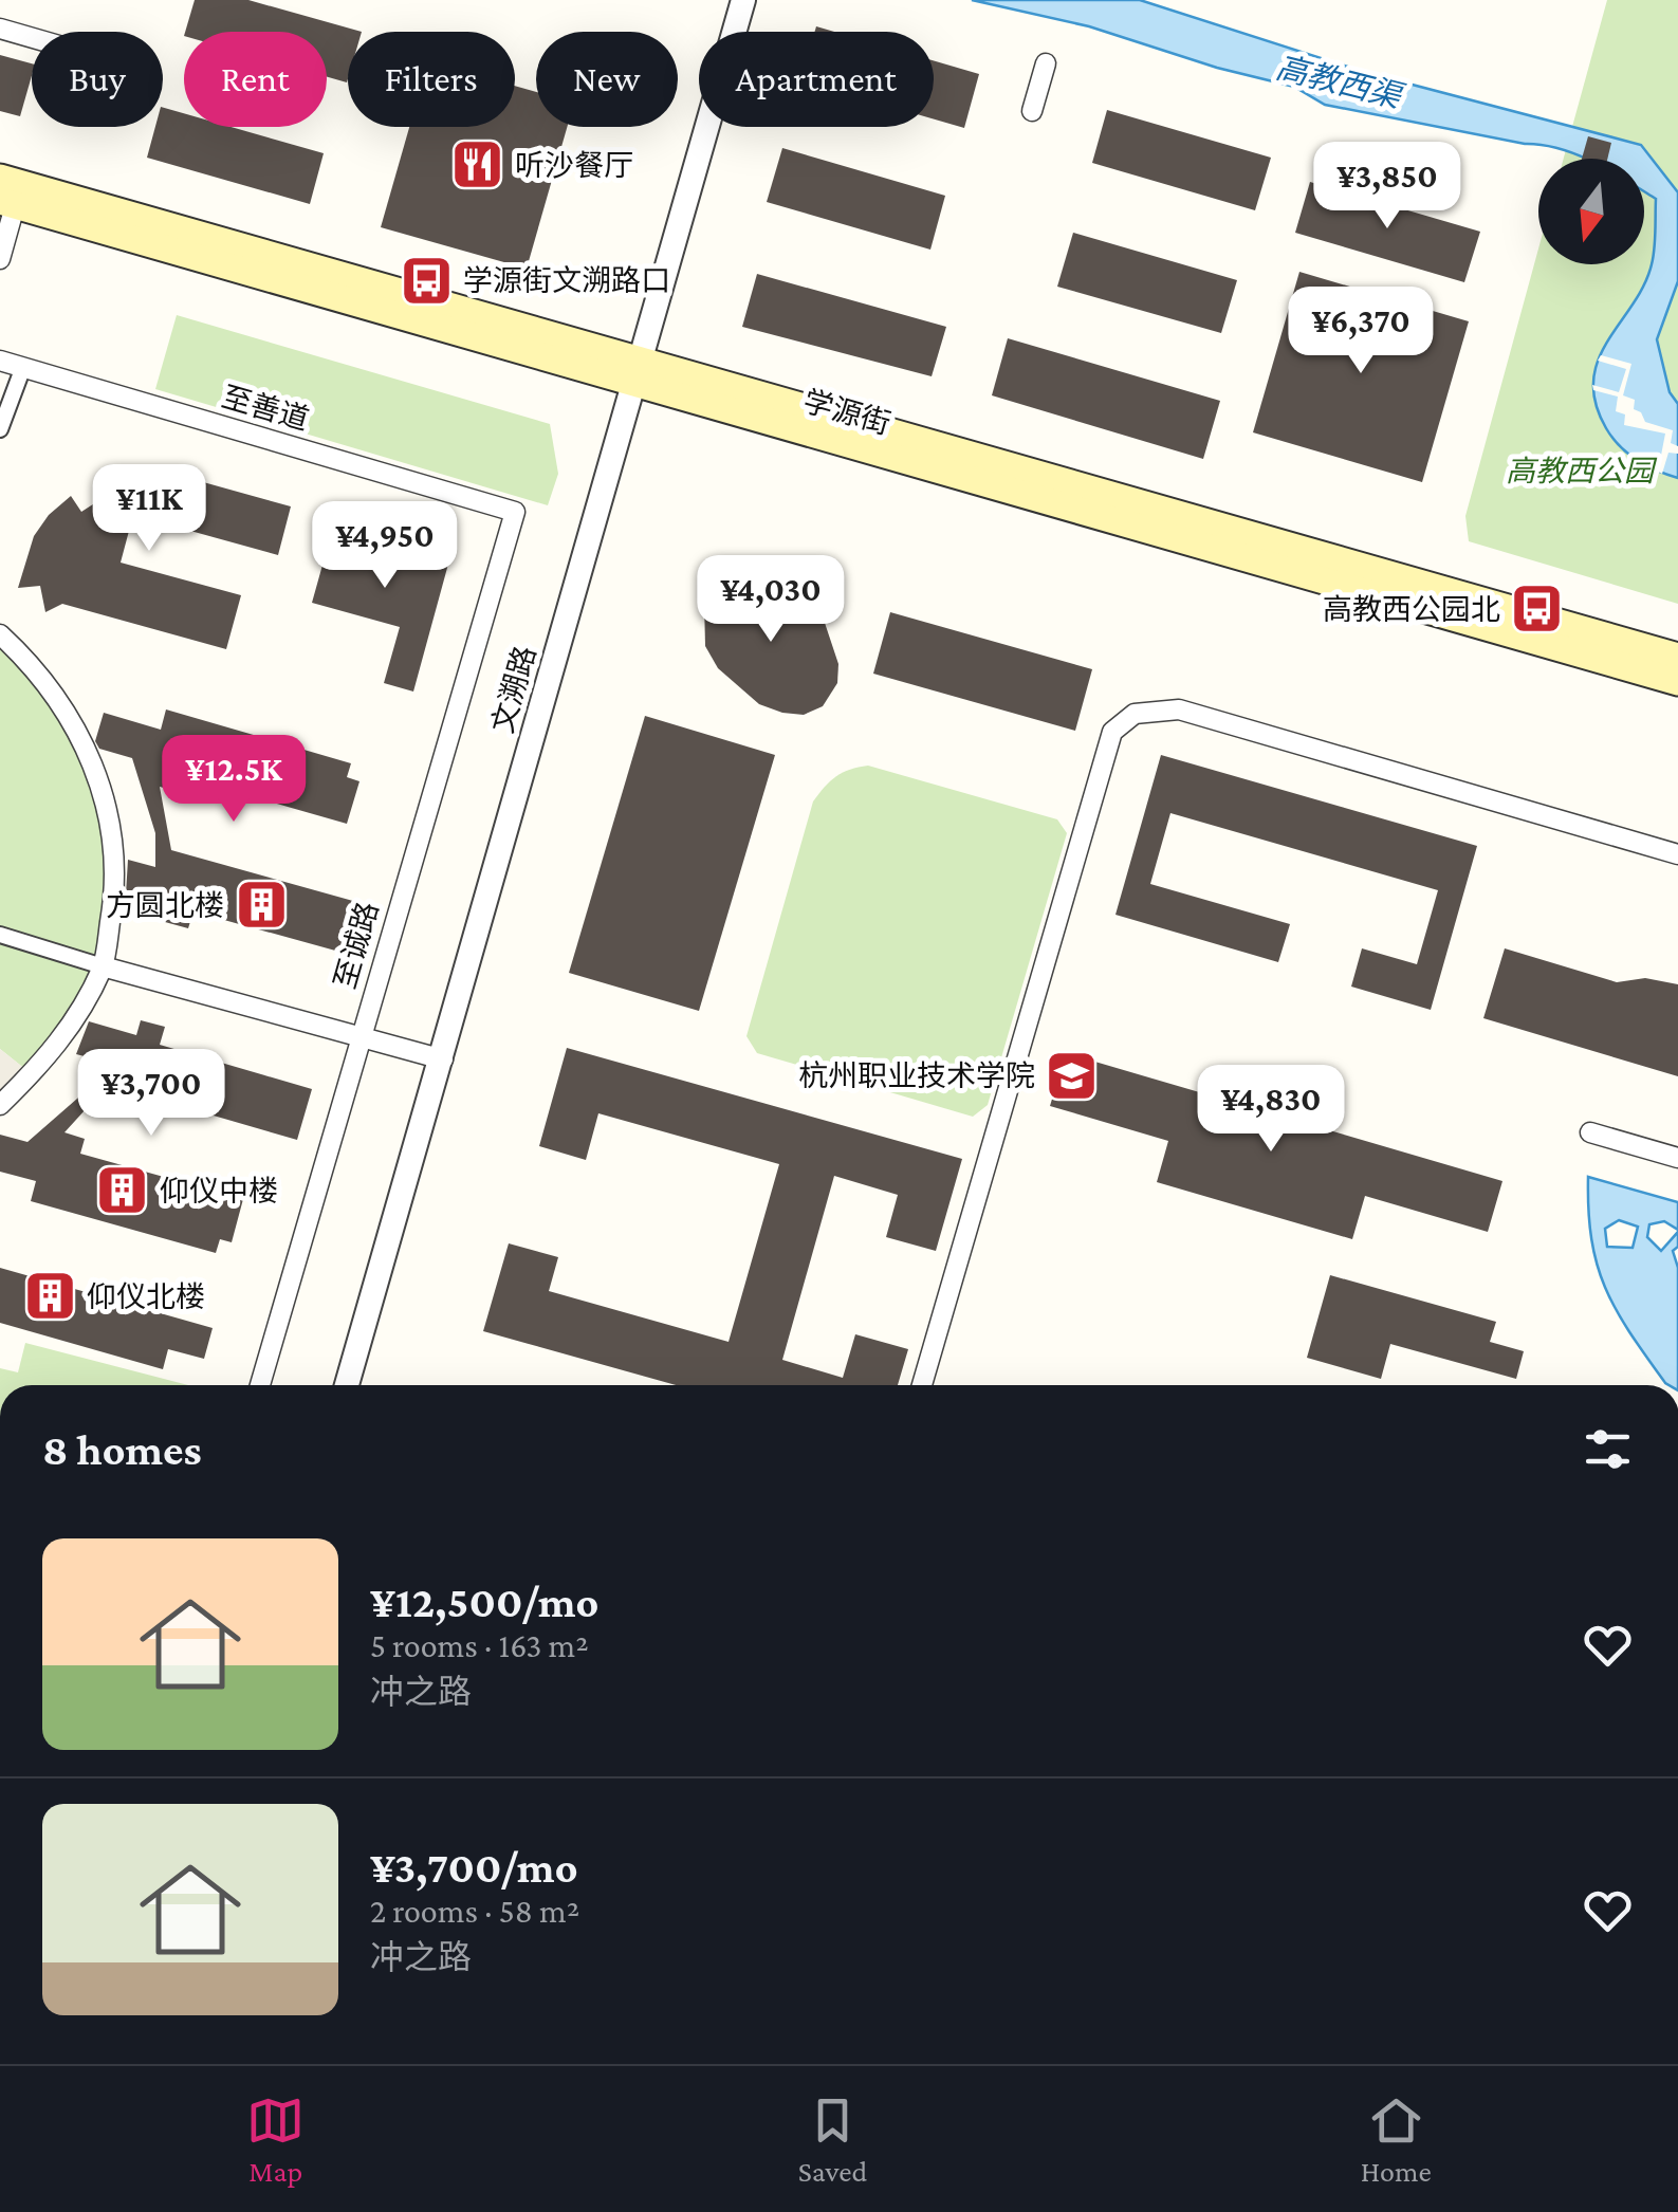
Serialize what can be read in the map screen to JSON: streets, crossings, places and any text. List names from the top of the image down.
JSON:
{
  "streets": {
    "main road": ["学源街"],
    "street": ["至善道", "文溯路", "至诚路"]
  },
  "crossings": [
    ["至善道", "至诚路"],
    ["学源街", "文溯路"]
  ],
  "water": ["高教西渠"],
  "parks": ["高教西公园"],
  "places": {
    "restaurant": ["听沙餐厅"],
    "bus stop": ["学源街文溯路口", "高教西公园北"],
    "building": ["方圆北楼", "仰仪中楼", "仰仪北楼"],
    "school or university": ["杭州职业技术学院"]
  },
  "north": "bottom",
  "page": {
    "chip": [
      "Buy",
      "Rent",
      "Filters",
      "New",
      "Apartment"
    ],
    "price": [
      "¥3,850",
      "¥6,370",
      "¥11K",
      "¥4,950",
      "¥4,030",
      "¥12.5K",
      "¥3,700",
      "¥4,830"
    ],
    "heading": "8 homes",
    "list": [
      {
        "name": "¥12,500/mo",
        "note": "5 rooms · 163 m² · 冲之路"
      },
      {
        "name": "¥3,700/mo",
        "note": "2 rooms · 58 m² · 冲之路"
      }
    ],
    "tabs": ["Map", "Saved", "Home"]
  }
}
